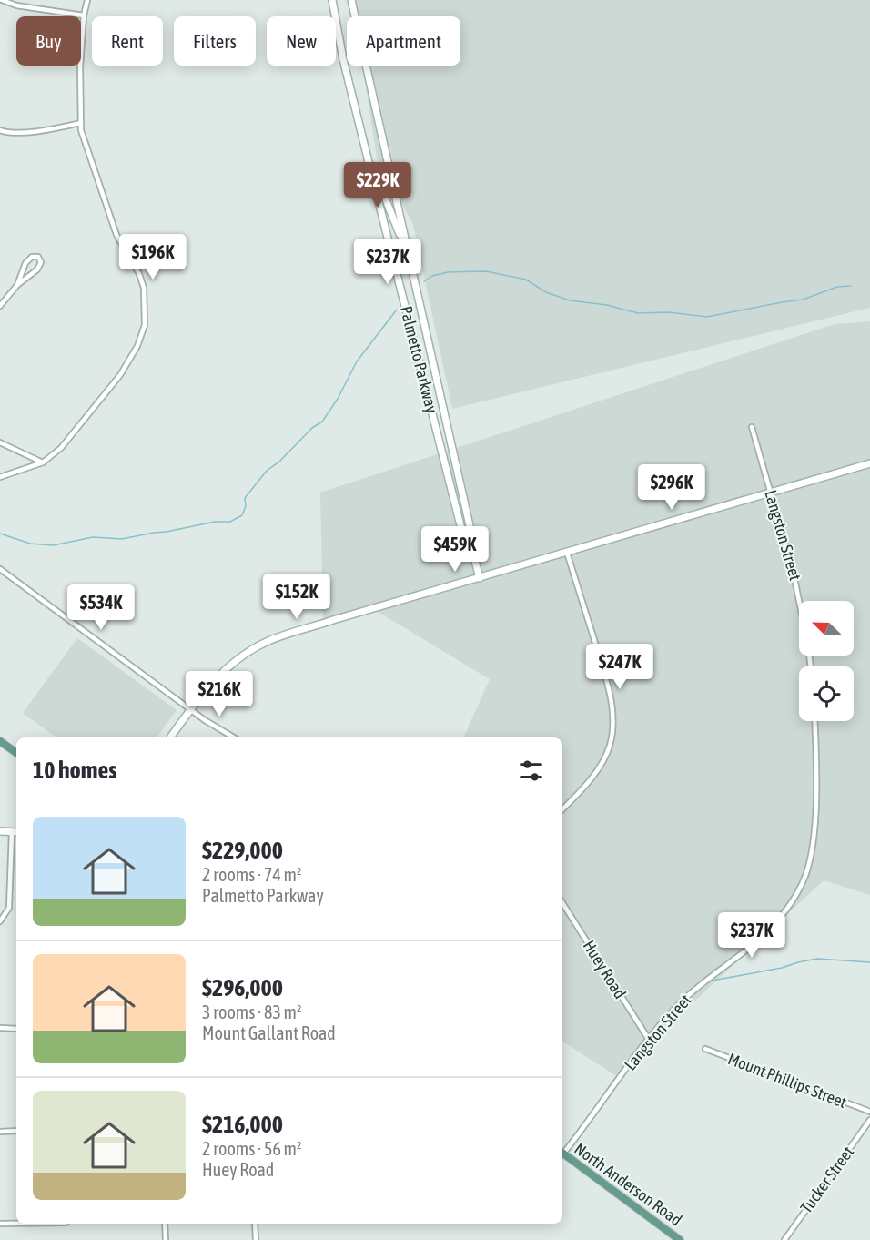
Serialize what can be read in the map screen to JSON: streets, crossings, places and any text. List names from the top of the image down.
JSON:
{
  "streets": {
    "main road": ["North Anderson Road"],
    "street": [
      "Palmetto Parkway",
      "Langston Street",
      "Huey Road",
      "Mount Phillips Street",
      "Tucker Street"
    ]
  },
  "crossings": [
    ["Langston Street", "Huey Road"]
  ],
  "north": "top left",
  "page": {
    "chip": [
      "Buy",
      "Rent",
      "Filters",
      "New",
      "Apartment"
    ],
    "price": [
      "$229K",
      "$196K",
      "$237K",
      "$296K",
      "$459K",
      "$152K",
      "$534K",
      "$247K",
      "$216K",
      "$237K"
    ],
    "heading": "10 homes",
    "list": [
      {
        "name": "$229,000",
        "note": "2 rooms · 74 m² · Palmetto Parkway"
      },
      {
        "name": "$296,000",
        "note": "3 rooms · 83 m² · Mount Gallant Road"
      },
      {
        "name": "$216,000",
        "note": "2 rooms · 56 m² · Huey Road"
      }
    ]
  }
}
